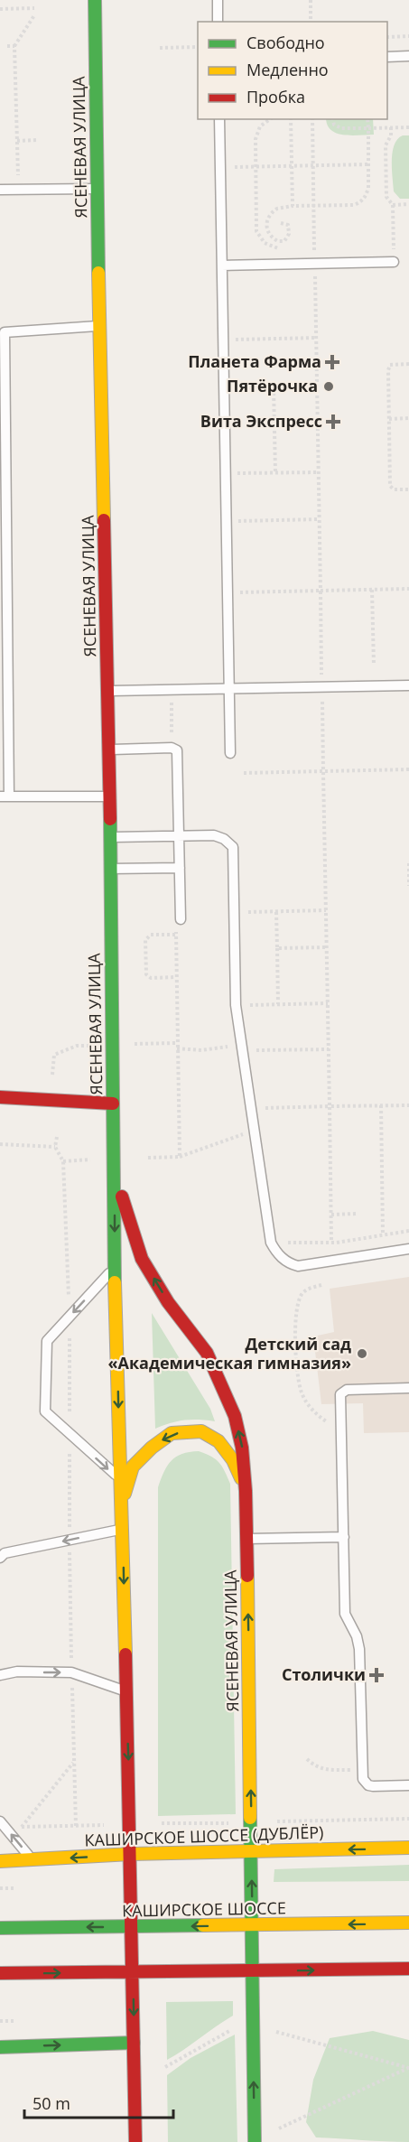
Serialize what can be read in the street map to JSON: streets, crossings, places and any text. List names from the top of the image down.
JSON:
{
  "streets": {
    "main road": ["ЯСЕНЕВАЯ УЛИЦА", "КАШИРСКОЕ ШОССЕ (ДУБЛЁР)", "КАШИРСКОЕ ШОССЕ"]
  },
  "crossings": [
    ["ЯСЕНЕВАЯ УЛИЦА", "КАШИРСКОЕ ШОССЕ (ДУБЛЁР)"],
    ["ЯСЕНЕВАЯ УЛИЦА", "КАШИРСКОЕ ШОССЕ"]
  ],
  "one_way": ["КАШИРСКОЕ ШОССЕ (ДУБЛЁР)"],
  "places": {
    "health": ["Планета Фарма", "Вита Экспресс", "Столички"],
    "other": ["Пятёрочка", "Детский сад «Академическая гимназия»"]
  },
  "legend": ["Свободно", "Медленно", "Пробка"],
  "scale_bar": "50 m"
}
